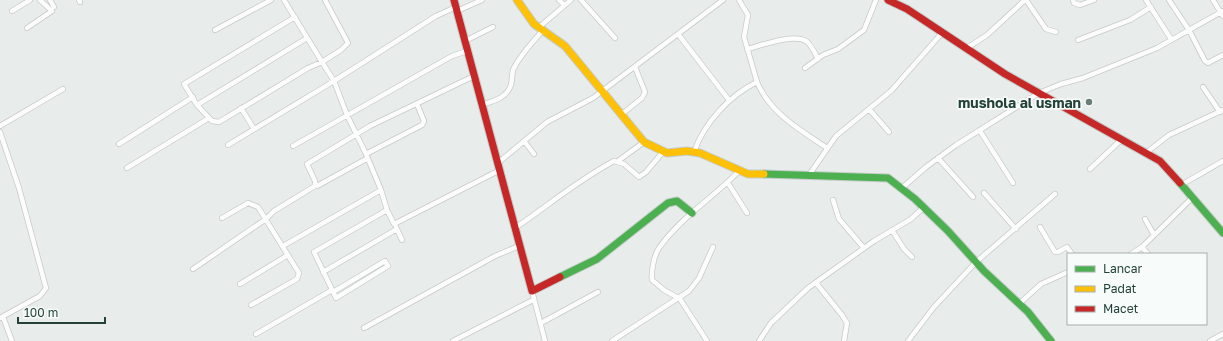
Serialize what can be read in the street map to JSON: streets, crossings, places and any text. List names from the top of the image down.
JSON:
{
  "places": ["mushola al usman"],
  "legend": ["Lancar", "Padat", "Macet"],
  "scale_bar": "100 m"
}
